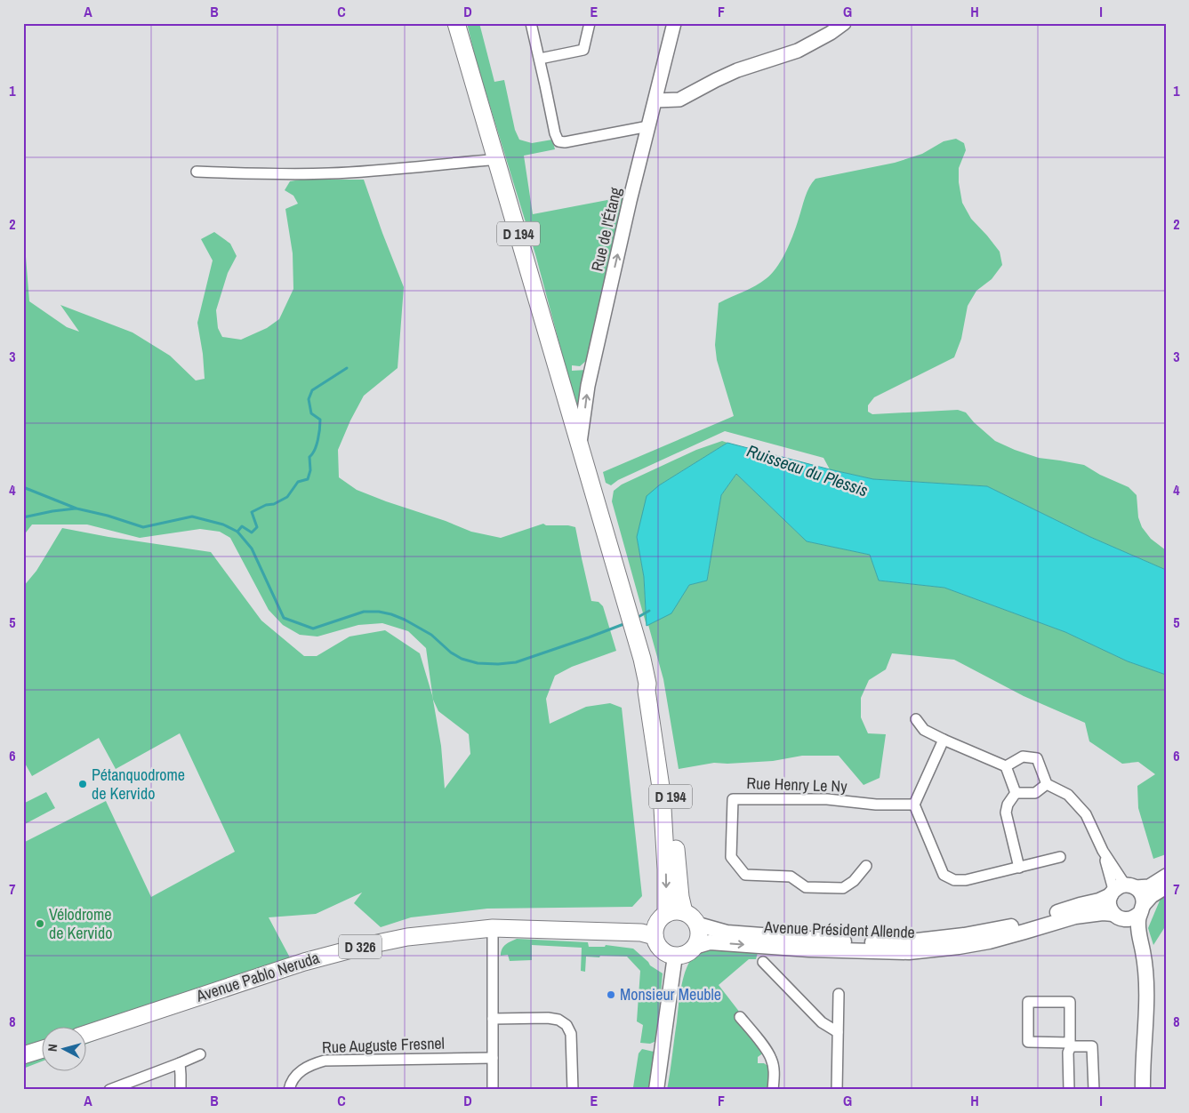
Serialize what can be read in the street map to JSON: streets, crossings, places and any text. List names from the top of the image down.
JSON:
{
  "streets": {
    "main road": [
      "D 194",
      "Avenue Président Allende",
      "D 326",
      "Avenue Pablo Neruda"
    ],
    "street": ["Rue de l'Étang", "Rue Henry Le Ny", "Rue Auguste Fresnel"]
  },
  "crossings": [
    ["Rue de l'Étang", "D 194"],
    ["D 194", "Avenue Président Allende"],
    ["D 194", "Avenue Pablo Neruda"],
    ["Avenue Président Allende", "Avenue Pablo Neruda"]
  ],
  "one_way": ["Rue de l'Étang", "Avenue Président Allende"],
  "water": ["Ruisseau du Plessis"],
  "places": ["Pétanquodrome de Kervido", "Vélodrome de Kervido", "Monsieur Meuble"],
  "north": "left",
  "grid": {
    "columns": [
      "A",
      "B",
      "C",
      "D",
      "E",
      "F",
      "G",
      "H",
      "I"
    ],
    "rows": [
      "1",
      "2",
      "3",
      "4",
      "5",
      "6",
      "7",
      "8"
    ]
  }
}
